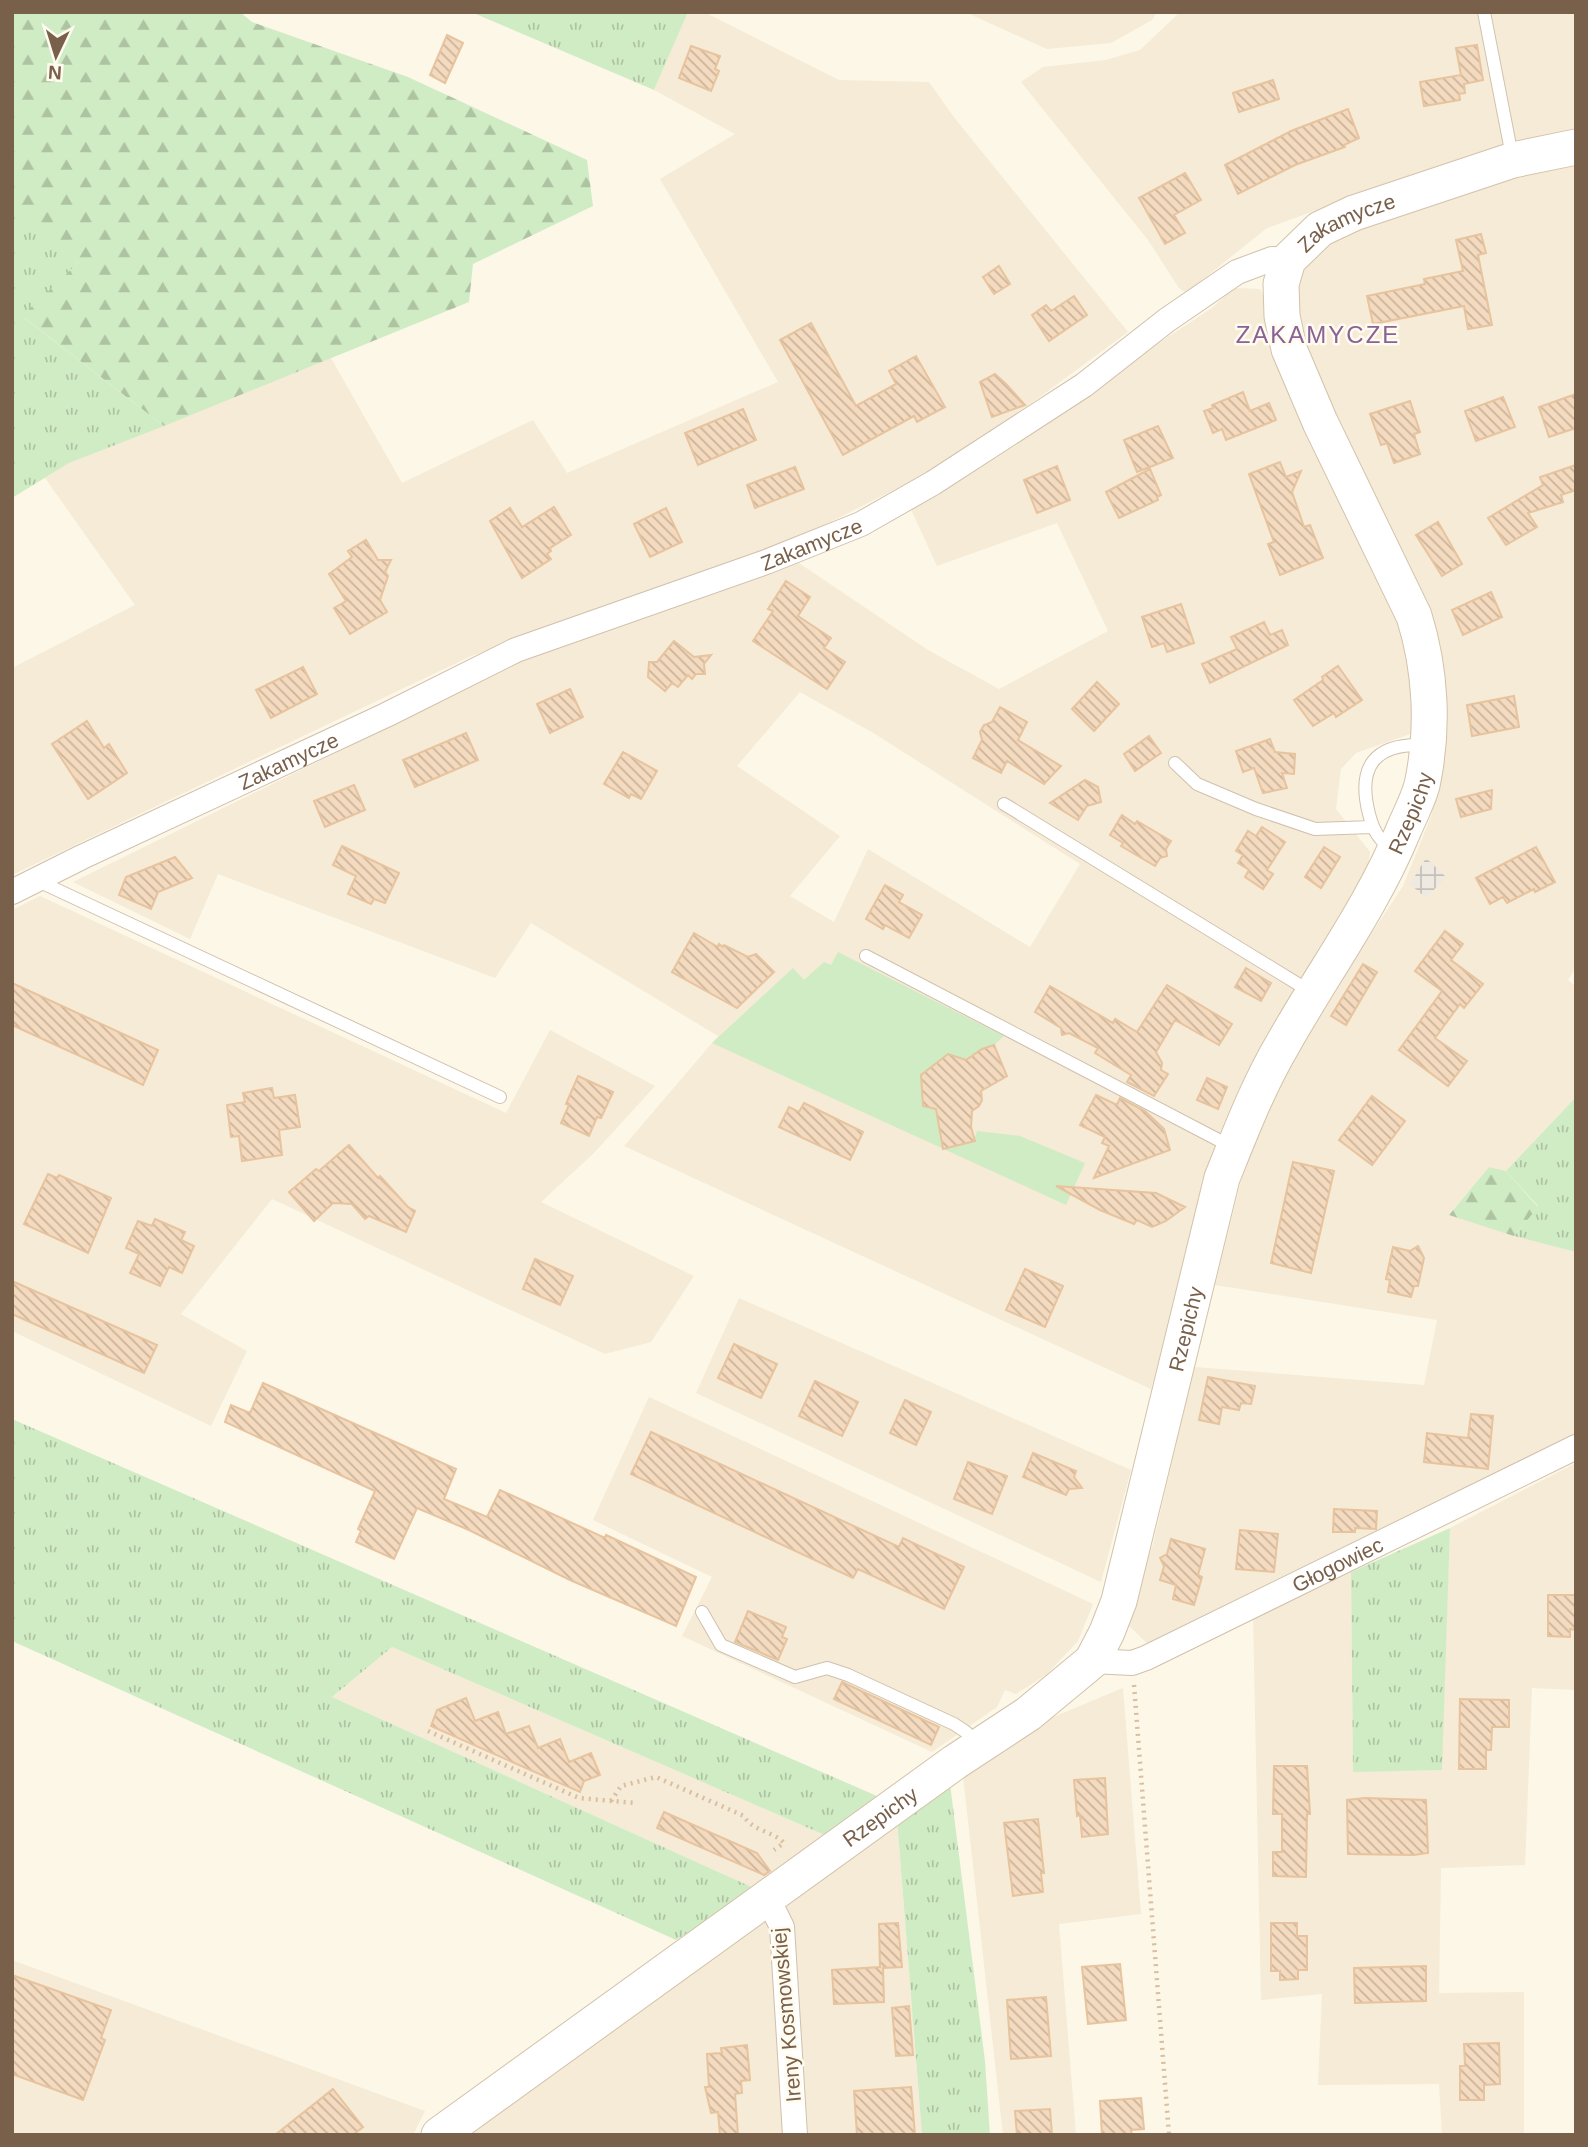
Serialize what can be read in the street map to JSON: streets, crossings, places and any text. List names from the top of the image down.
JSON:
{
  "streets": {
    "street": [
      "Zakamycze",
      "Rzepichy",
      "Głogowiec",
      "Ireny Kosmowskiej"
    ]
  },
  "crossings": [
    ["Zakamycze", "Rzepichy"],
    ["Rzepichy", "Głogowiec"],
    ["Rzepichy", "Ireny Kosmowskiej"]
  ],
  "districts": ["ZAKAMYCZE"],
  "north": "bottom"
}
